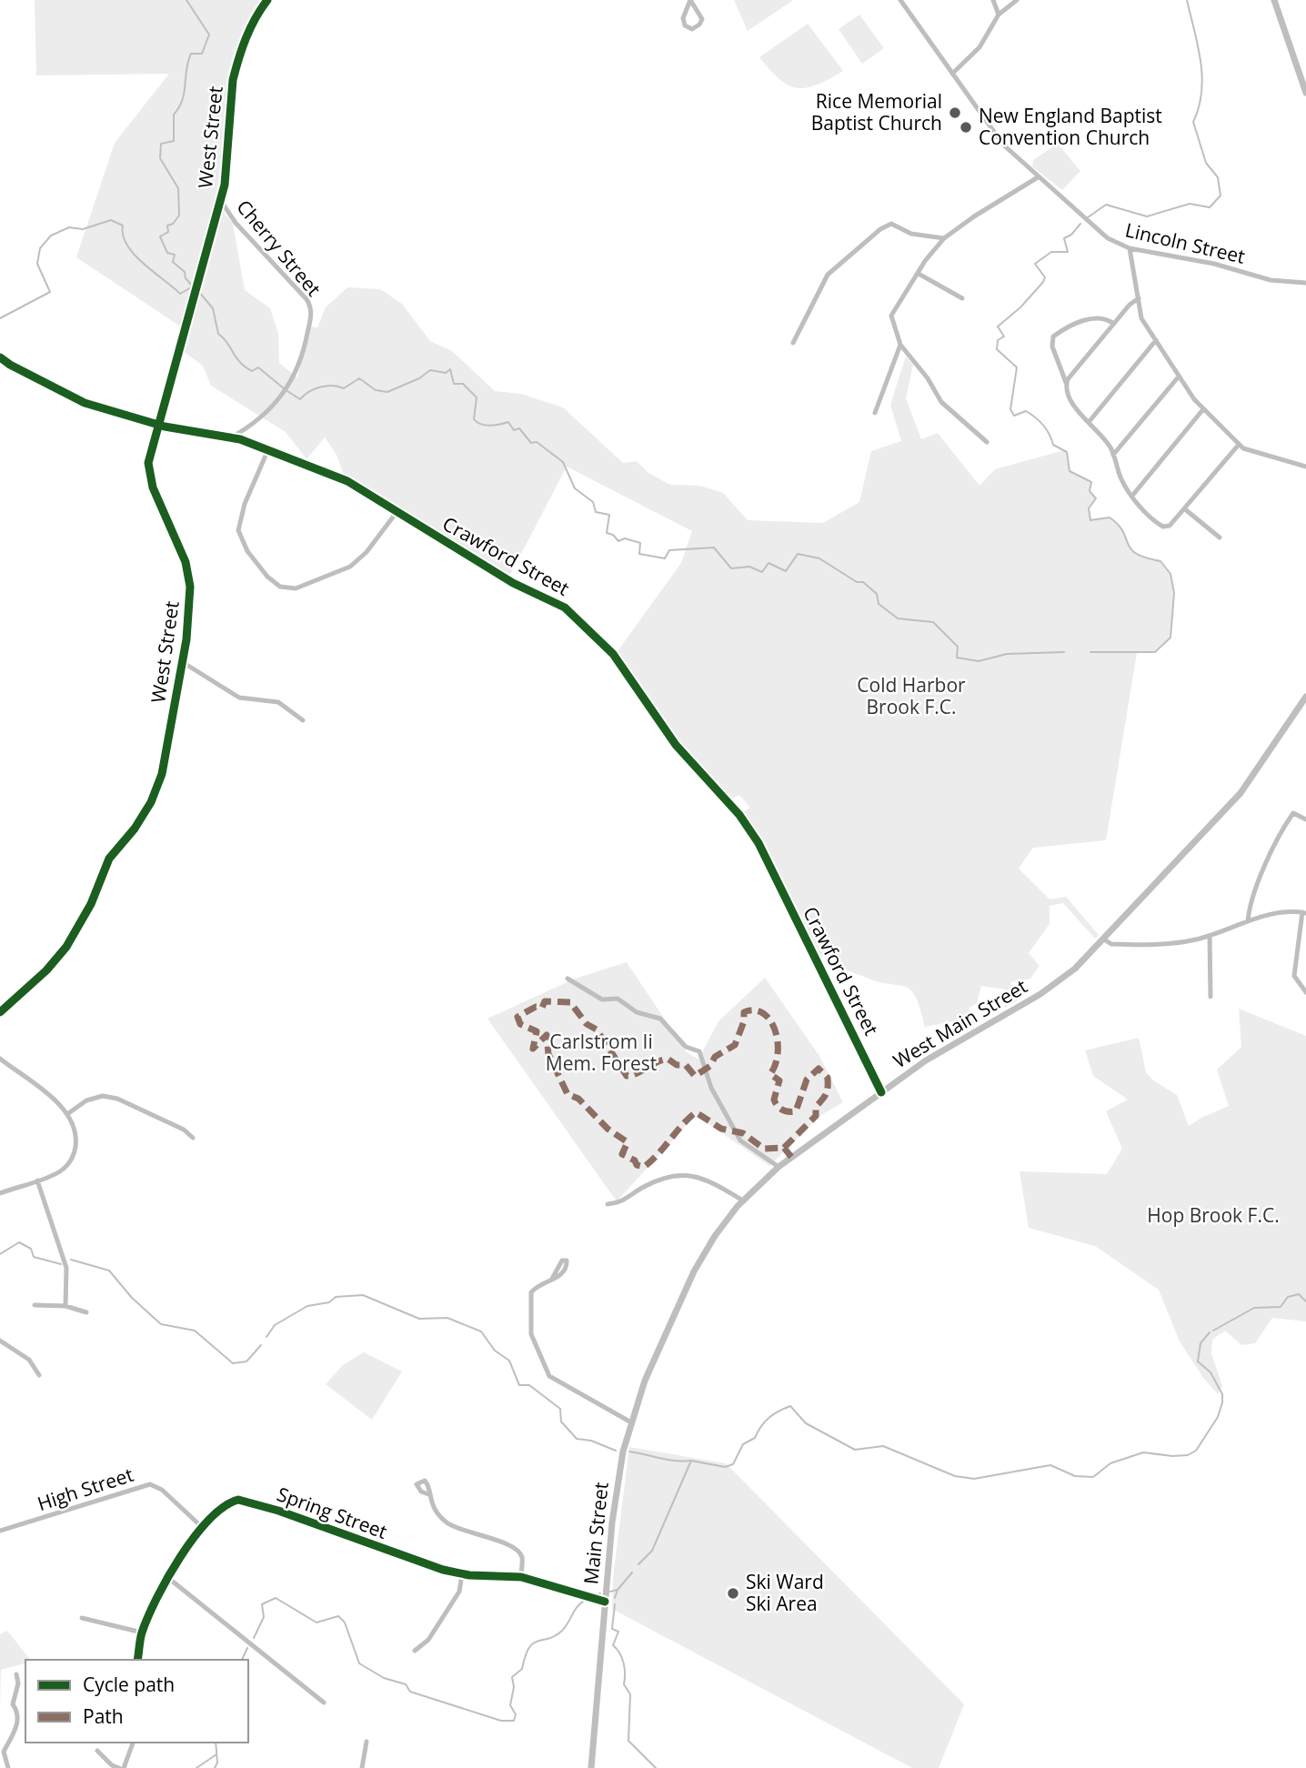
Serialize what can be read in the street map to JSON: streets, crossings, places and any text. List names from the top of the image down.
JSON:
{
  "streets": {
    "main road": ["West Main Street", "Main Street"],
    "street": [
      "West Street",
      "Lincoln Street",
      "Cherry Street",
      "Crawford Street",
      "High Street",
      "Spring Street"
    ]
  },
  "crossings": [
    ["West Street", "Cherry Street"],
    ["West Street", "Crawford Street"],
    ["Cherry Street", "Crawford Street"],
    ["Crawford Street", "West Main Street"],
    ["West Main Street", "Main Street"],
    ["High Street", "Spring Street"],
    ["Spring Street", "Main Street"]
  ],
  "parks": ["Cold Harbor Brook F.C.", "Carlstrom Ii Mem. Forest", "Hop Brook F.C."],
  "places": ["Rice Memorial Baptist Church", "New England Baptist Convention Church", "Ski Ward Ski Area"],
  "legend": ["Cycle path", "Path"]
}
